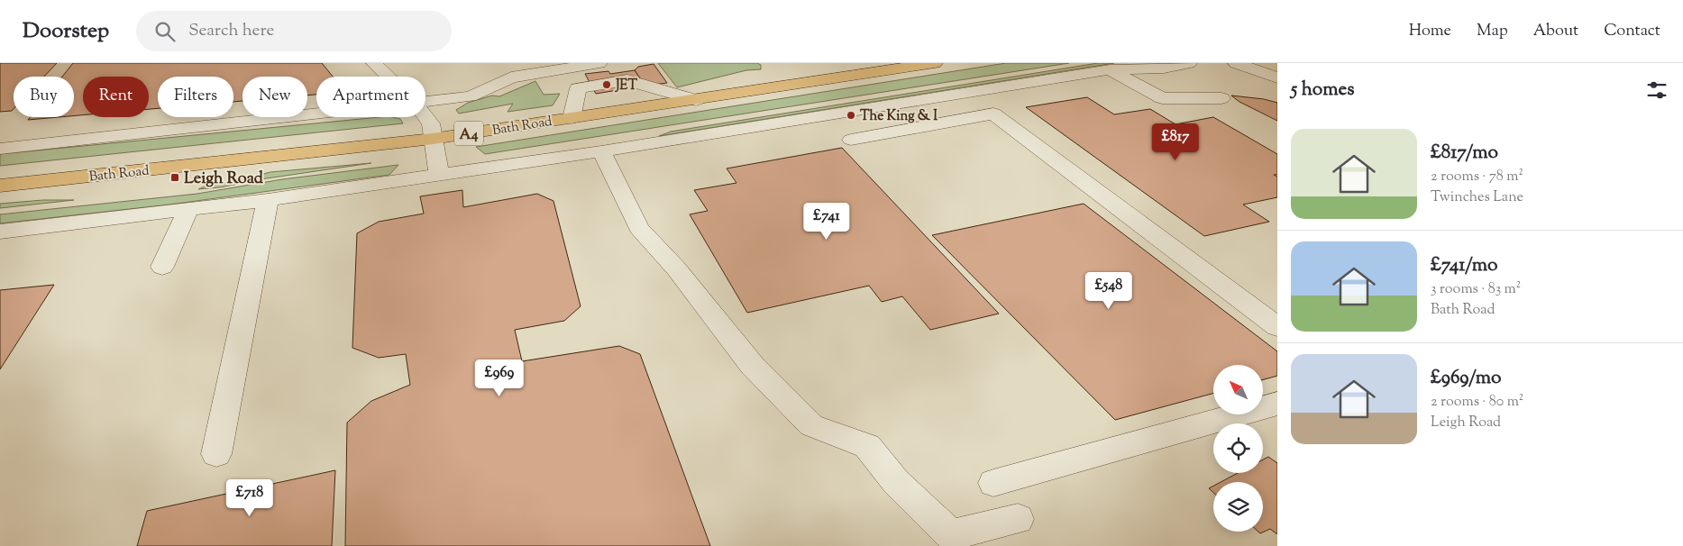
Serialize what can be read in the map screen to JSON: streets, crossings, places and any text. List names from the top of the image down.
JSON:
{
  "streets": {
    "main road": ["Bath Road", "A4"]
  },
  "places": {
    "other": ["JET", "The King & I"],
    "transit": ["Leigh Road"]
  },
  "north": "top left",
  "page": {
    "header": "Doorstep",
    "search": "Search here",
    "nav": [
      "Home",
      "Map",
      "About",
      "Contact"
    ],
    "heading": "5 homes",
    "chip": [
      "Buy",
      "Rent",
      "Filters",
      "New",
      "Apartment"
    ],
    "list": [
      {
        "name": "£817/mo",
        "note": "2 rooms · 78 m² · Twinches Lane"
      },
      {
        "name": "£741/mo",
        "note": "3 rooms · 83 m² · Bath Road"
      },
      {
        "name": "£969/mo",
        "note": "2 rooms · 80 m² · Leigh Road"
      }
    ],
    "price": [
      "£817",
      "£741",
      "£548",
      "£969",
      "£718"
    ]
  }
}
